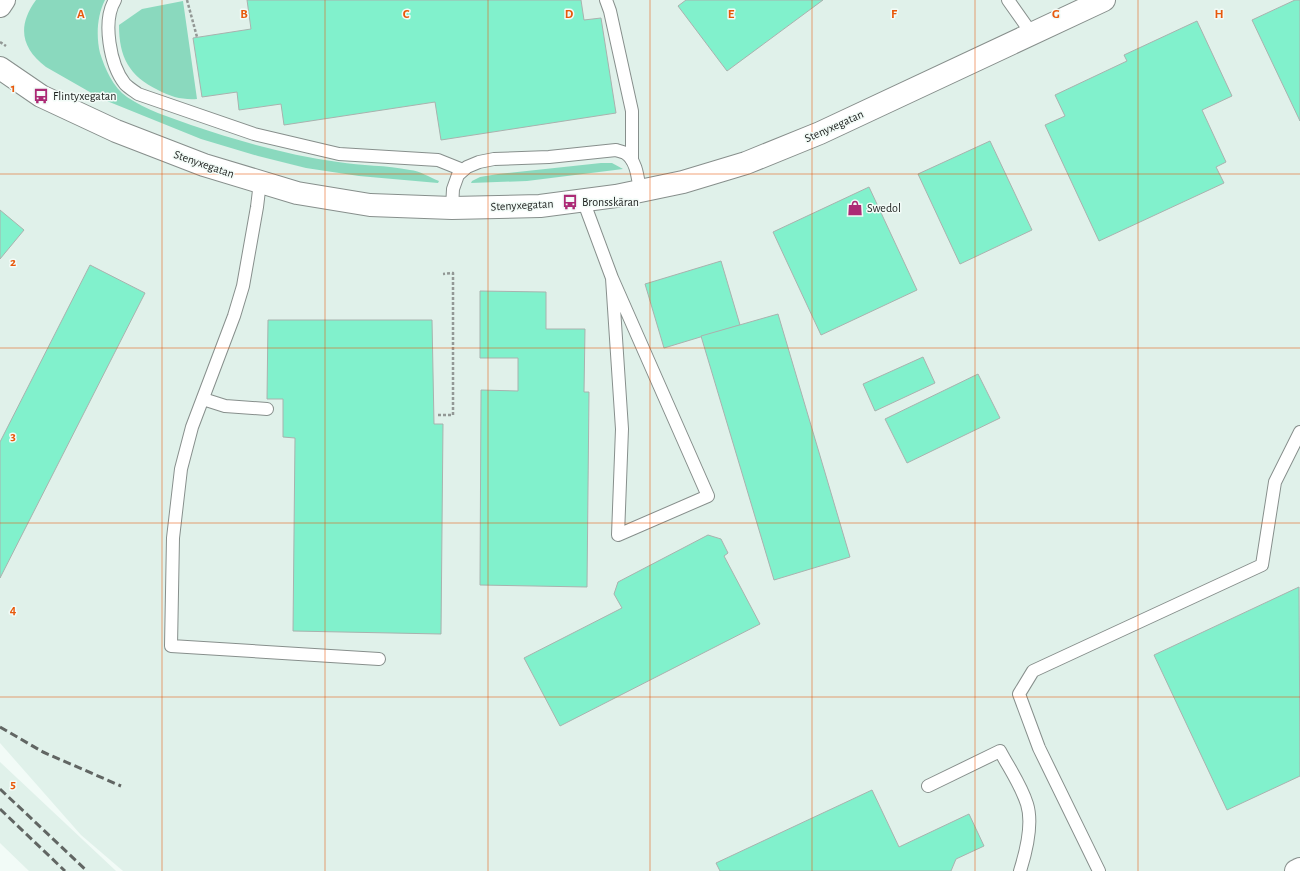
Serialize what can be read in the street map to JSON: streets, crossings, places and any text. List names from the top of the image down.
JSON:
{
  "streets": {
    "street": ["Stenyxegatan"]
  },
  "places": {
    "bus stop": ["Flintyxegatan", "Bronsskäran"],
    "shop": ["Swedol"]
  },
  "grid": {
    "columns": [
      "A",
      "B",
      "C",
      "D",
      "E",
      "F",
      "G",
      "H"
    ],
    "rows": [
      "1",
      "2",
      "3",
      "4",
      "5"
    ]
  }
}
